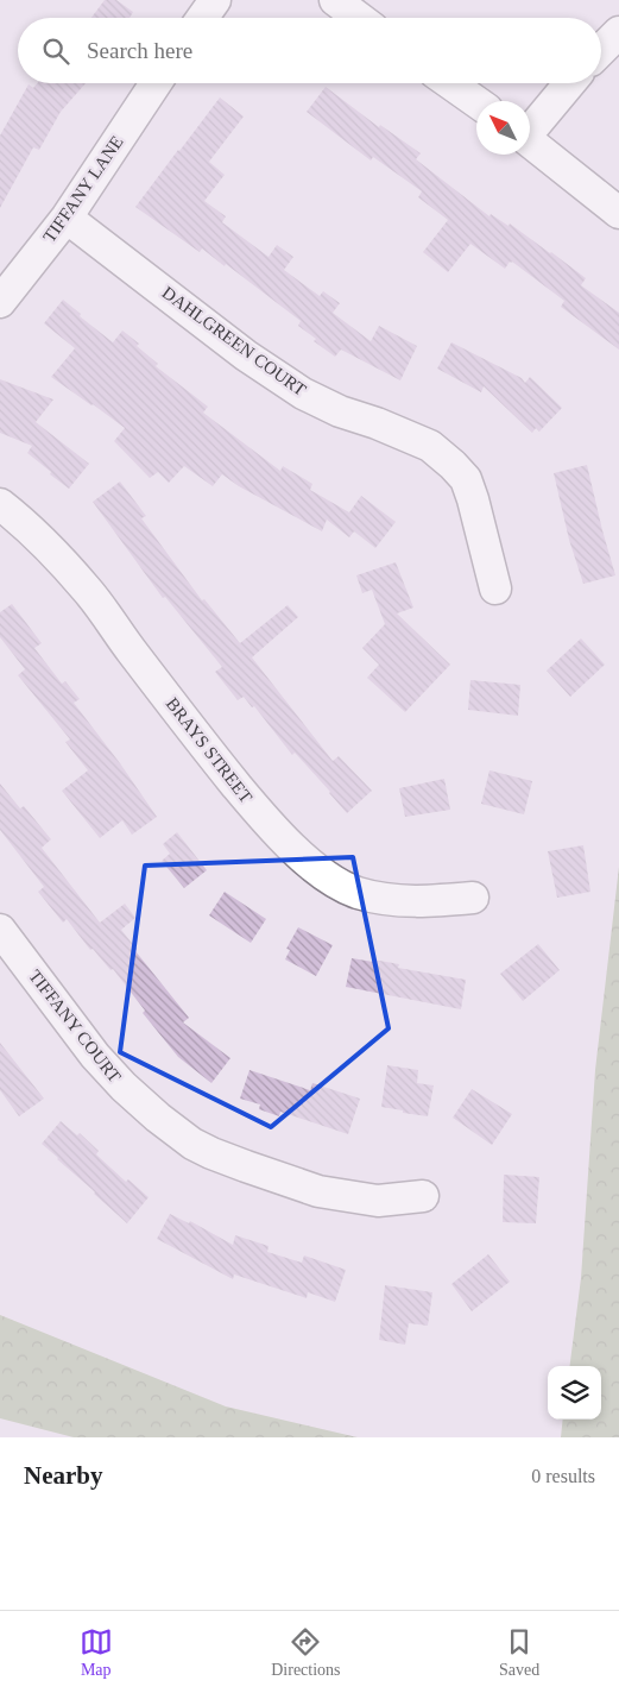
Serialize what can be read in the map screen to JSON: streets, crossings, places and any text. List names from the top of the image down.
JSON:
{
  "streets": {
    "street": [
      "TIFFANY LANE",
      "DAHLGREEN COURT",
      "BRAYS STREET",
      "TIFFANY COURT"
    ]
  },
  "crossings": [
    ["TIFFANY LANE", "DAHLGREEN COURT"]
  ],
  "north": "top left",
  "page": {
    "search": "Search here",
    "heading": ["Nearby", "0 results"],
    "nav": ["Map", "Directions", "Saved"]
  }
}
